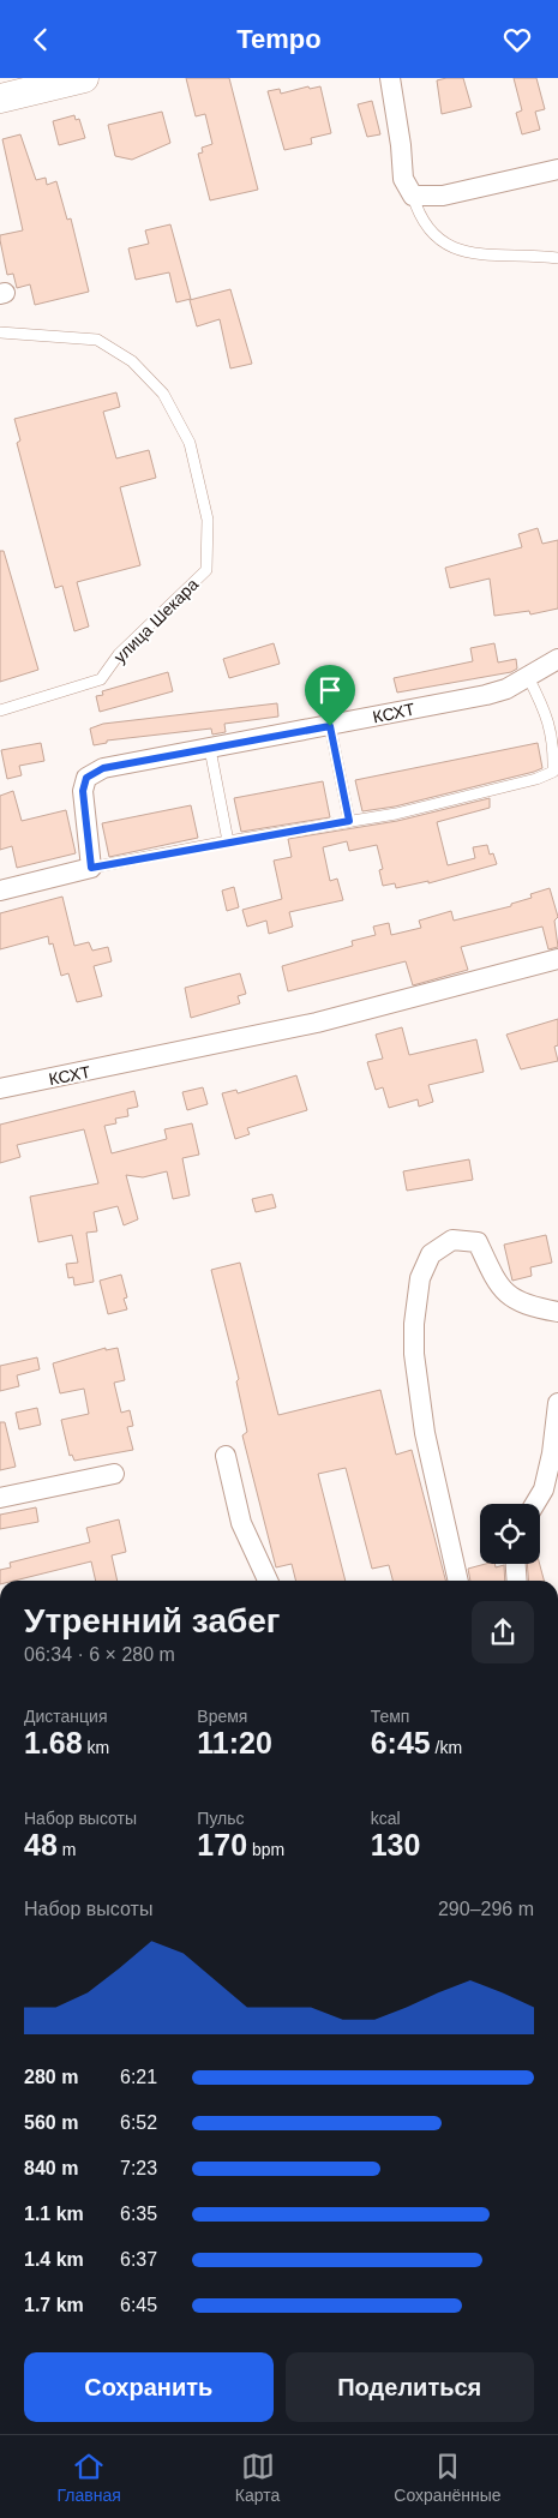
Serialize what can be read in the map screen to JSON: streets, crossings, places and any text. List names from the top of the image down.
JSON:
{
  "streets": {
    "street": ["КСХТ"],
    "lane": ["улица Шекара"]
  },
  "page": {
    "header": "Tempo",
    "heading": ["Утренний забег", "06:34 · 6 × 280 m"],
    "stats": [
      ["Дистанция", "1.68 km"],
      ["Время", "11:20"],
      ["Темп", "6:45 /km"],
      ["Набор высоты", "48 m"],
      ["Пульс", "170 bpm"],
      ["kcal", "130"]
    ],
    "chart": ["Набор высоты", "290–296 m"],
    "list": [
      {
        "name": "280 m",
        "note": "6:21"
      },
      {
        "name": "560 m",
        "note": "6:52"
      },
      {
        "name": "840 m",
        "note": "7:23"
      },
      {
        "name": "1.1 km",
        "note": "6:35"
      },
      {
        "name": "1.4 km",
        "note": "6:37"
      },
      {
        "name": "1.7 km",
        "note": "6:45"
      }
    ],
    "buttons": ["Сохранить", "Поделиться"],
    "tabs": ["Главная", "Карта", "Сохранённые"]
  }
}
